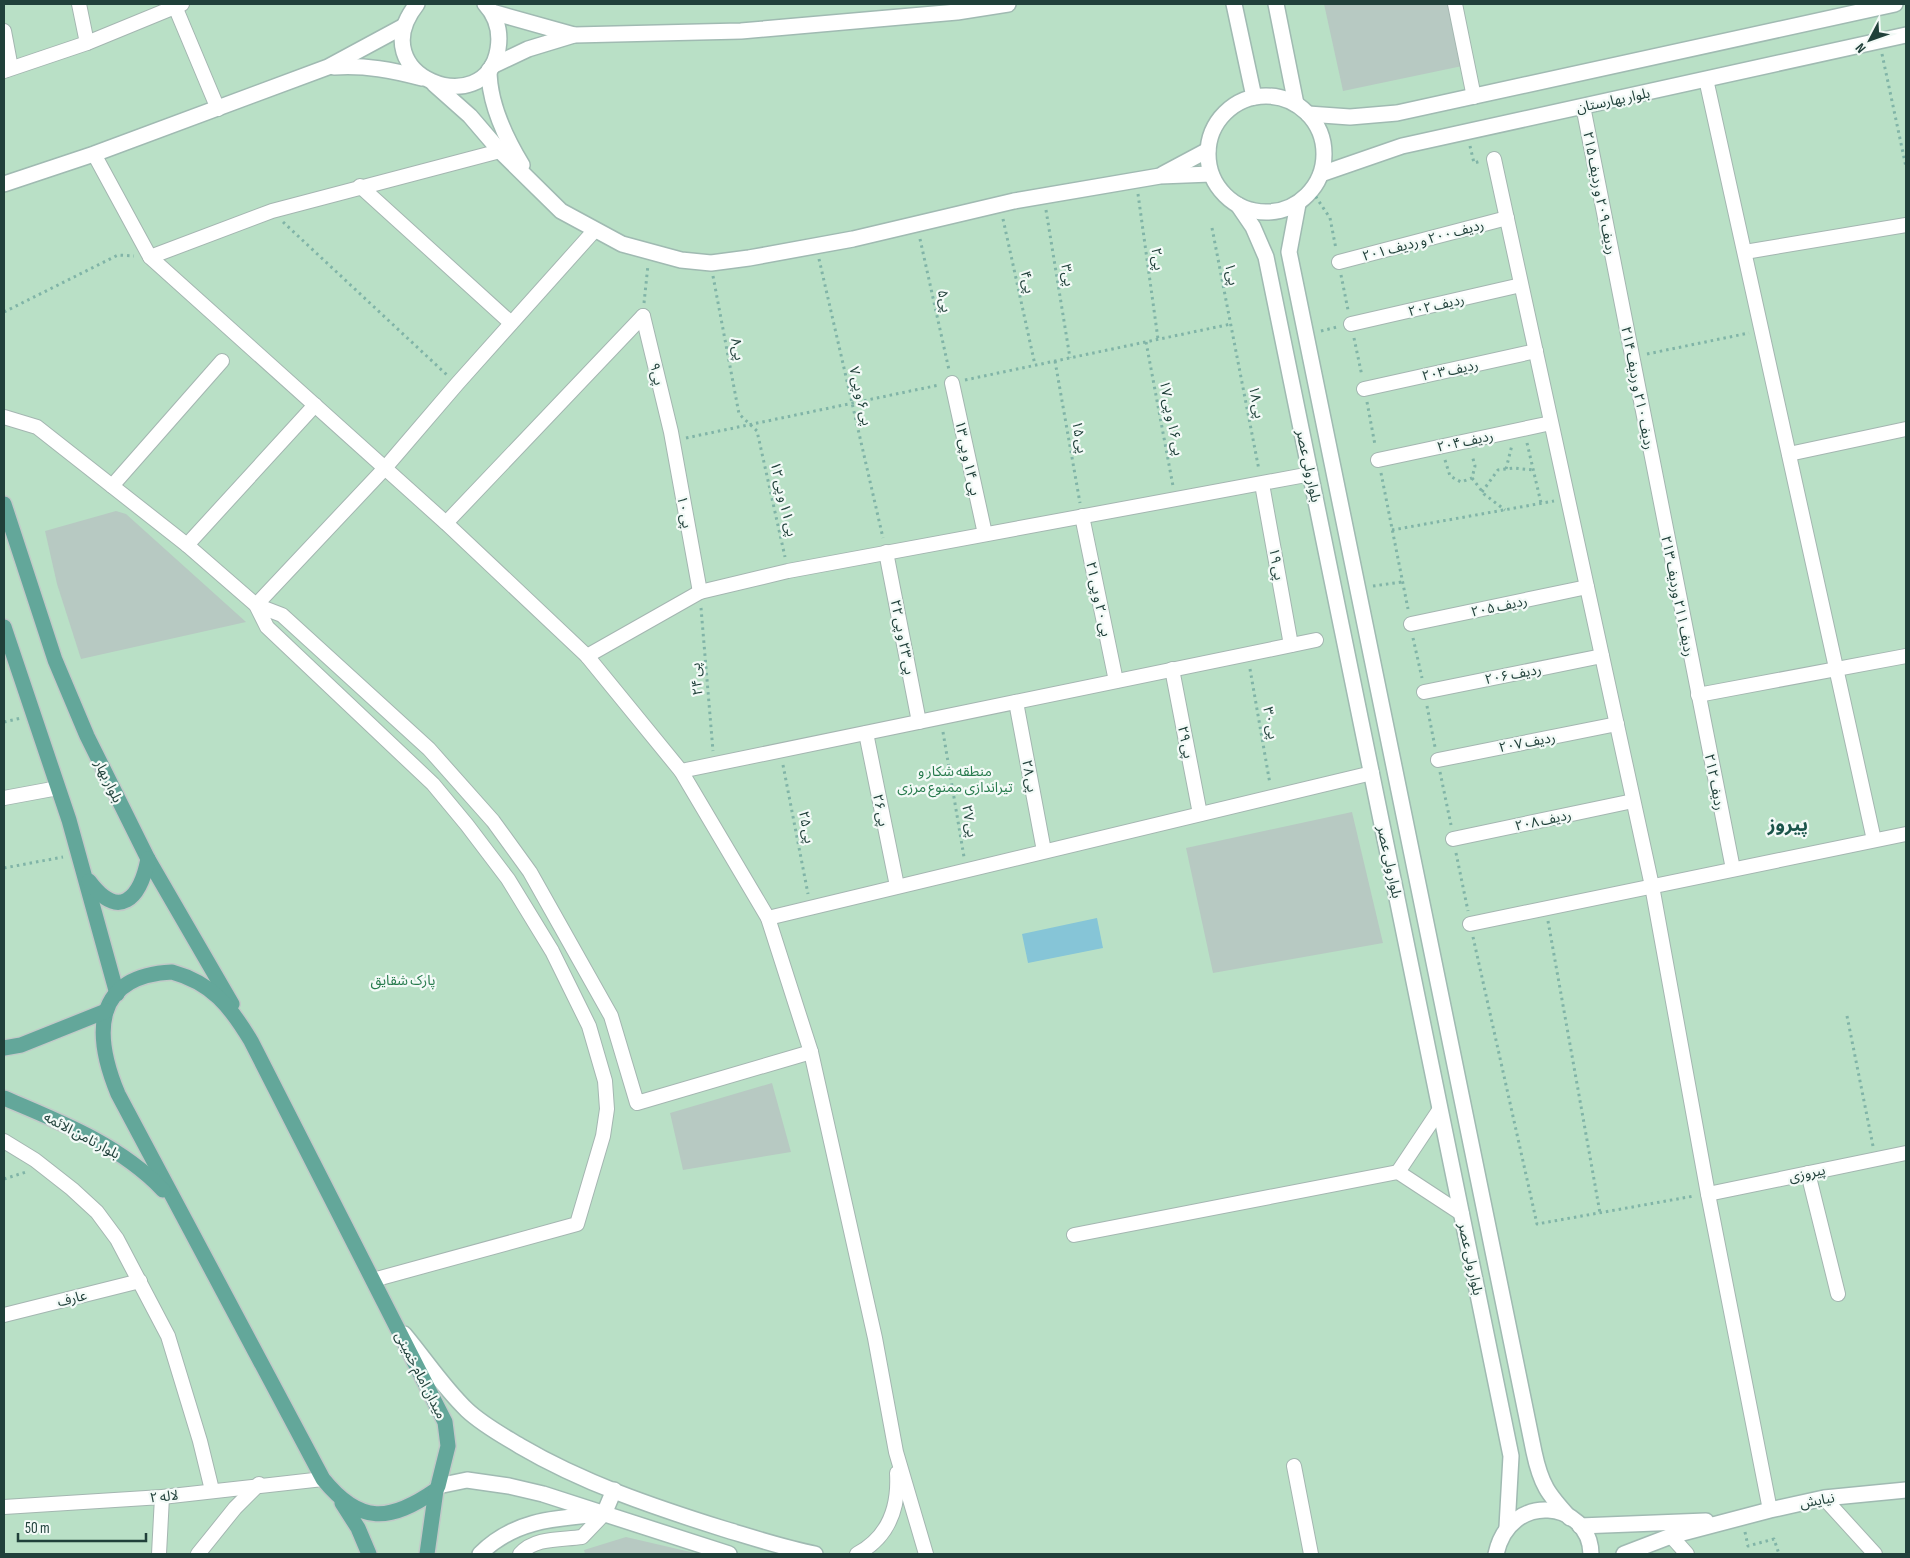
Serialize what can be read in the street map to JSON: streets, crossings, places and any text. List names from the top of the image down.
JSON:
{
  "streets": {
    "main road": ["بلوار بهار", "بلوار ثامن الائمه", "میدان امام خمینی"],
    "street": [
      "بلوار بهارستان",
      "ردیف ۲۰۹ و ردیف ۲۱۵",
      "ردیف ۲۰۰ و ردیف ۲۰۱",
      "ردیف ۲۰۲",
      "ردیف ۲۰۳",
      "پی۹",
      "ردیف ۲۱۰ و ردیف ۲۱۴",
      "ردیف ۲۰۴",
      "پی ۱۴ و پی ۱۳",
      "بلوار ولی عصر",
      "پی ۱۰",
      "پی ۱۹",
      "ردیف ۲۱۱ وردیف ۲۱۳",
      "پی ۲۰ و پی ۲۱",
      "ردیف ۲۰۵",
      "پی ۲۳ و پی ۲۲",
      "ردیف ۲۰۶",
      "پی ۲۹",
      "ردیف ۲۰۷",
      "پی ۲۸",
      "ردیف ۲۱۲",
      "پی ۲۶",
      "ردیف ۲۰۸",
      "پیروزی",
      "عارف",
      "لاله ۲",
      "نیایش"
    ],
    "path": [
      "پی۲",
      "پی۱",
      "پی۳",
      "پی۴",
      "پی۵",
      "پی۸",
      "پی ۶ و پی ۷",
      "پی ۱۸",
      "پی ۱۶ و پی ۱۷",
      "پی ۱۵",
      "پی ۱۱ و پی ۱۲",
      "پی ۲۴",
      "پی ۳۰",
      "پی ۲۷",
      "پی ۲۵"
    ]
  },
  "crossings": [
    ["بلوار بهارستان", "ردیف ۲۰۹ و ردیف ۲۱۵"],
    ["بلوار بهارستان", "بلوار ولی عصر"],
    ["ردیف ۲۰۹ و ردیف ۲۱۵", "ردیف ۲۱۰ و ردیف ۲۱۴"],
    ["پی۱", "پی ۱۸"],
    ["پی۵", "پی ۱۴ و پی ۱۳"],
    ["پی۸", "پی ۱۱ و پی ۱۲"],
    ["پی۹", "پی ۱۰"],
    ["ردیف ۲۱۰ و ردیف ۲۱۴", "ردیف ۲۱۱ وردیف ۲۱۳"],
    ["پی ۶ و پی ۷", "پی ۲۳ و پی ۲۲"],
    ["پی ۱۸", "پی ۱۹"],
    ["پی ۱۵", "پی ۲۰ و پی ۲۱"],
    ["پی ۱۰", "پی ۲۴"],
    ["ردیف ۲۱۱ وردیف ۲۱۳", "ردیف ۲۱۲"],
    ["بلوار بهار", "میدان امام خمینی"],
    ["بلوار ثامن الائمه", "میدان امام خمینی"],
    ["میدان امام خمینی", "لاله ۲"]
  ],
  "districts": ["پیروز"],
  "parks": ["منطقه شکار و تیراندازی ممنوع مرزی", "پارک شقایق"],
  "scale_bar": "50 m",
  "north": "bottom left"
}
